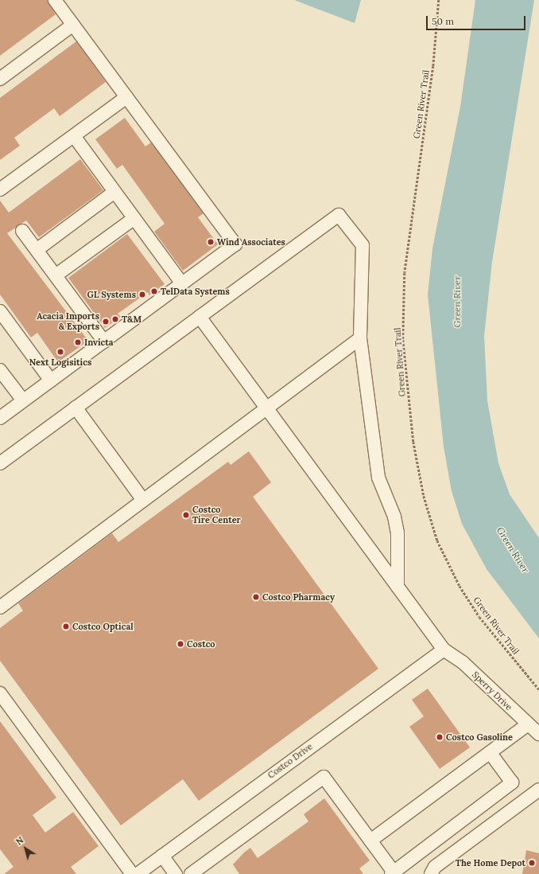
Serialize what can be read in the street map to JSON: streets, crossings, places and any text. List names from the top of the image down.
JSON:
{
  "streets": {
    "street": ["Sperry Drive", "Costco Drive"],
    "path": ["Green River Trail"]
  },
  "crossings": [
    ["Sperry Drive", "Costco Drive"]
  ],
  "water": ["Green River"],
  "places": [
    "Wind Associates",
    "TelData Systems",
    "GL Systems",
    "T&M",
    "Acacia Imports & Exports",
    "Invicta",
    "Next Logisitics",
    "Costco Tire Center",
    "Costco Pharmacy",
    "Costco Optical",
    "Costco",
    "Costco Gasoline",
    "The Home Depot"
  ],
  "scale_bar": "50 m",
  "north": "top left"
}
